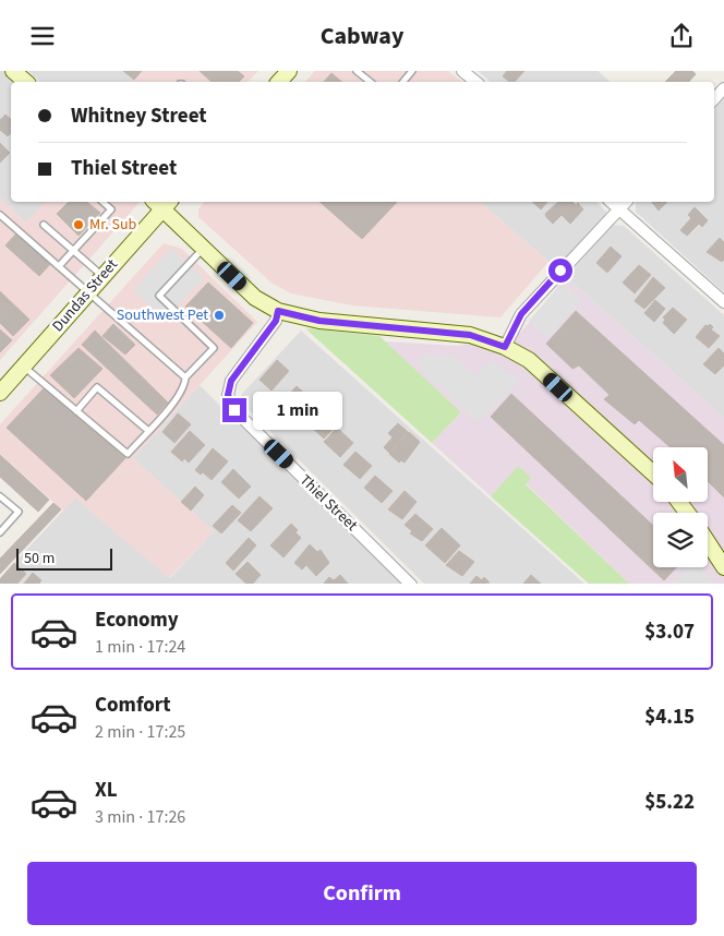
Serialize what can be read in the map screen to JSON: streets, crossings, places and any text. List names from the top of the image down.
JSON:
{
  "streets": {
    "street": ["Dundas Street", "Thiel Street"]
  },
  "places": ["Mr. Sub", "Southwest Pet"],
  "scale_bar": "50 m",
  "north": "top left",
  "page": {
    "header": "Cabway",
    "banner": ["Whitney Street", "Thiel Street"],
    "bubble": "1 min",
    "scale": "50 m",
    "list": [
      {
        "name": "Economy",
        "note": "1 min · 17:24",
        "value": "$3.07"
      },
      {
        "name": "Comfort",
        "note": "2 min · 17:25",
        "value": "$4.15"
      },
      {
        "name": "XL",
        "note": "3 min · 17:26",
        "value": "$5.22"
      }
    ],
    "buttons": "Confirm"
  }
}
